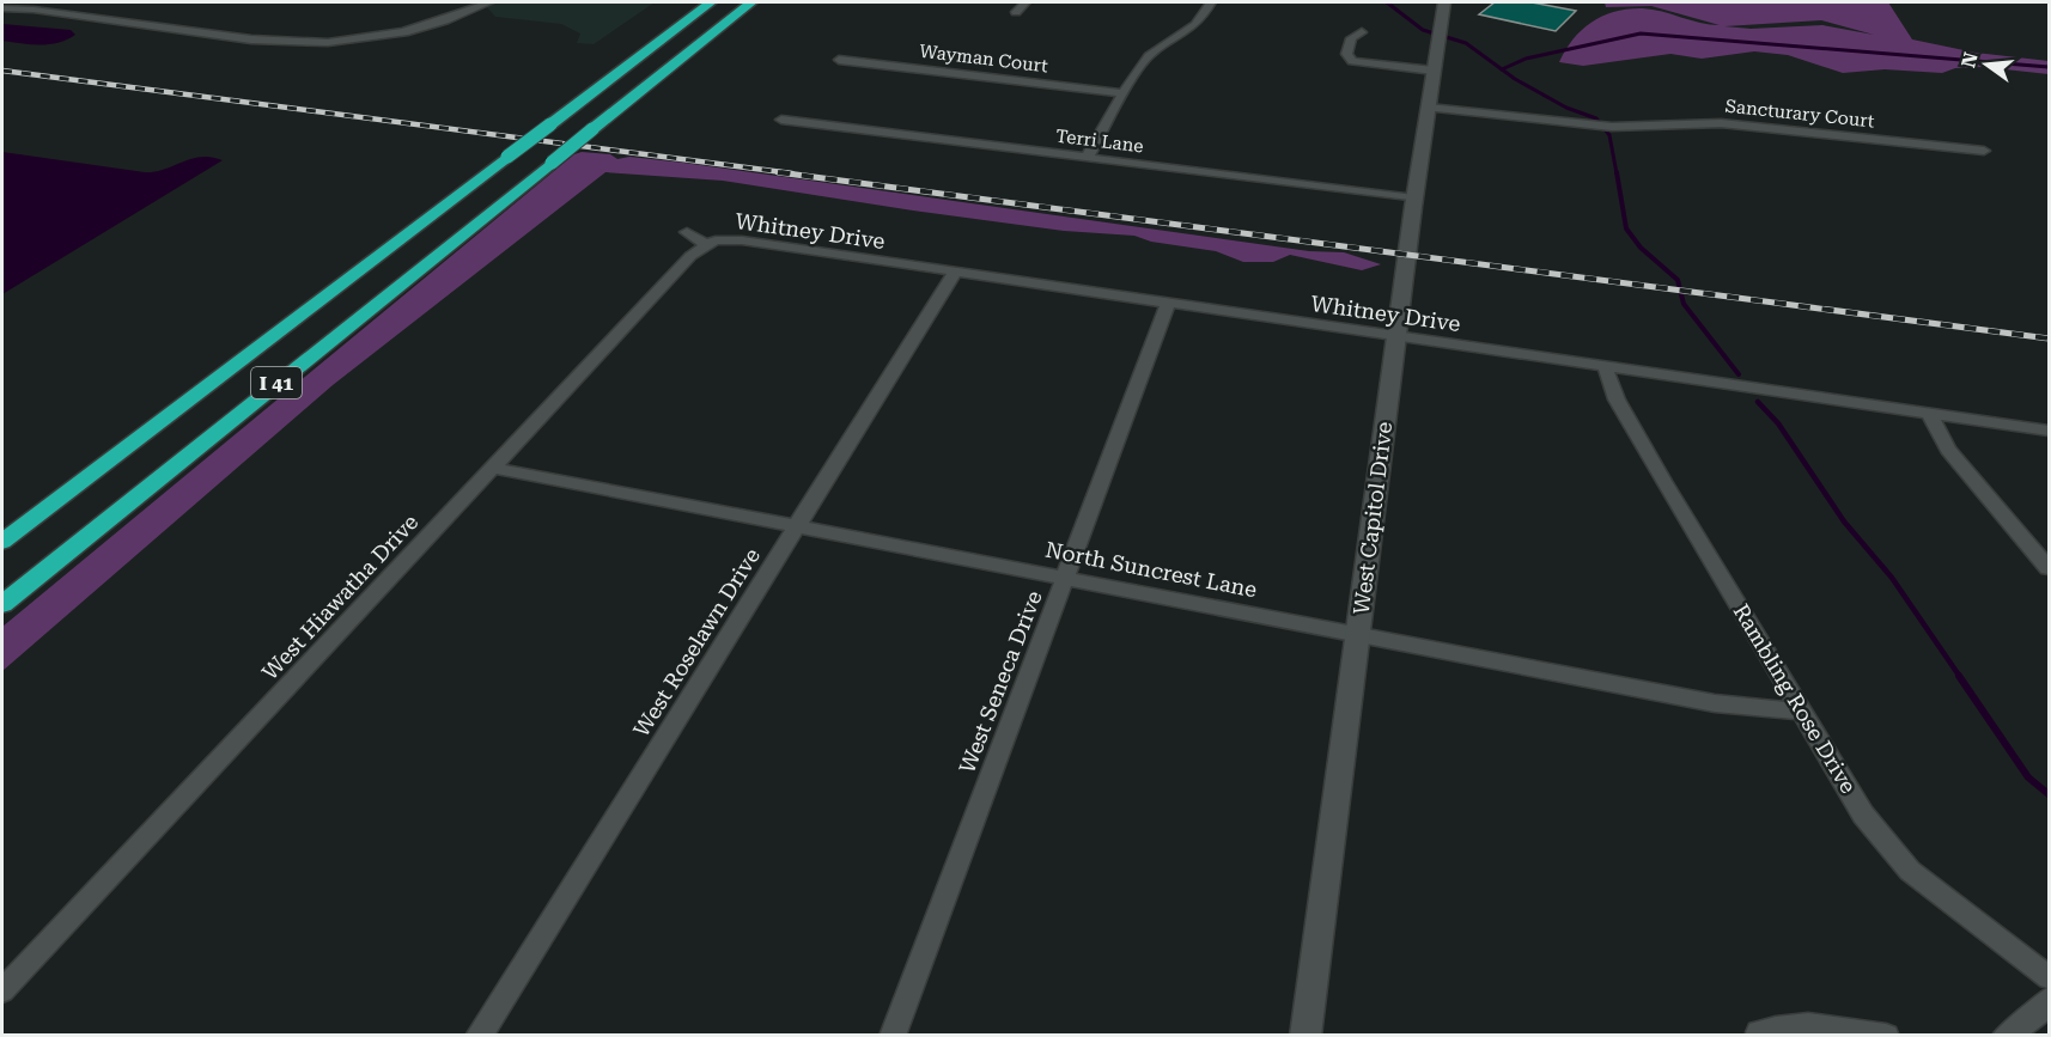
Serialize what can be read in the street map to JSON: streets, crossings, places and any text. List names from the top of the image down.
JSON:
{
  "streets": {
    "highway": ["I 41"],
    "street": [
      "Wayman Court",
      "Sancturary Court",
      "Terri Lane",
      "Whitney Drive",
      "West Capitol Drive",
      "North Suncrest Lane",
      "West Hiawatha Drive",
      "West Roselawn Drive",
      "West Seneca Drive",
      "Rambling Rose Drive"
    ]
  },
  "crossings": [
    ["Sancturary Court", "West Capitol Drive"],
    ["Terri Lane", "West Capitol Drive"],
    ["Whitney Drive", "West Capitol Drive"],
    ["Whitney Drive", "West Hiawatha Drive"],
    ["Whitney Drive", "West Roselawn Drive"],
    ["Whitney Drive", "West Seneca Drive"],
    ["Whitney Drive", "Rambling Rose Drive"],
    ["West Capitol Drive", "North Suncrest Lane"],
    ["North Suncrest Lane", "West Hiawatha Drive"],
    ["North Suncrest Lane", "West Roselawn Drive"],
    ["North Suncrest Lane", "West Seneca Drive"],
    ["North Suncrest Lane", "Rambling Rose Drive"]
  ],
  "north": "left"
}
